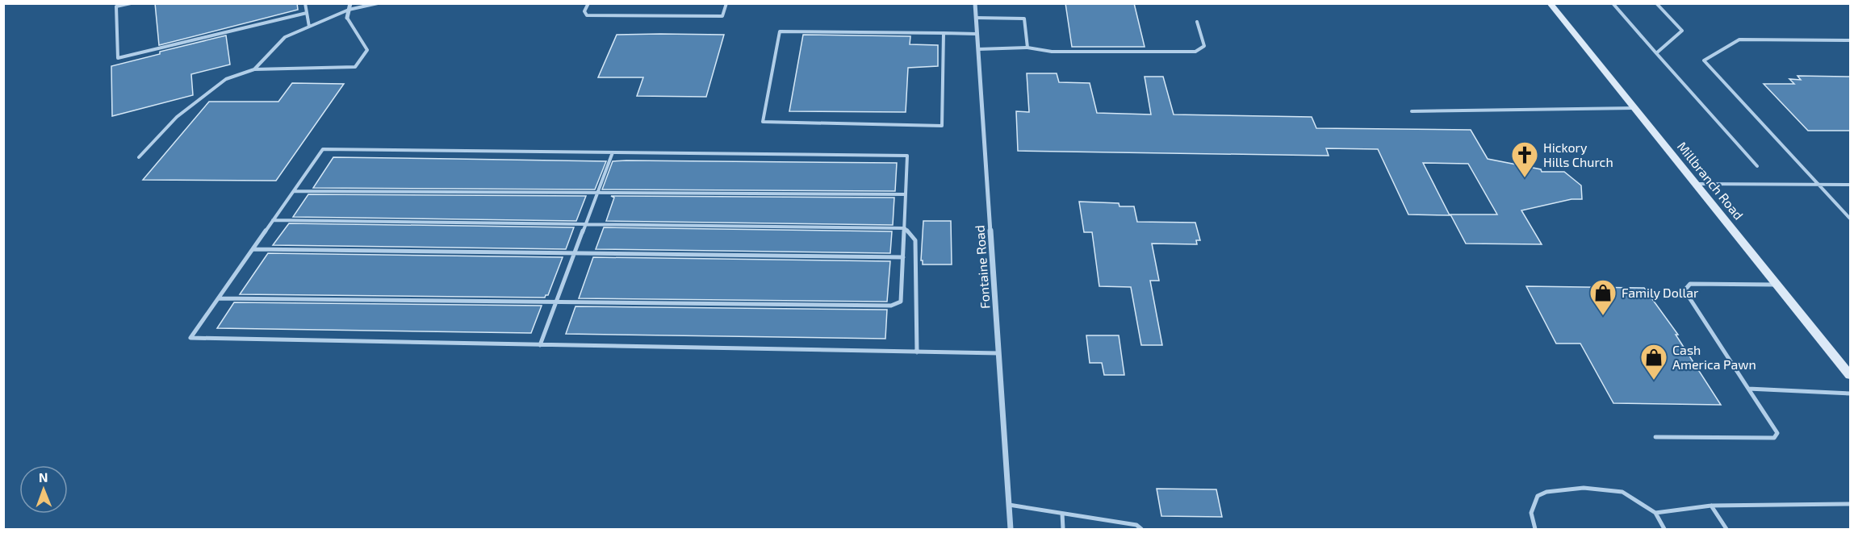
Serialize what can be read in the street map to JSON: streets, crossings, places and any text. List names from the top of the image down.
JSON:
{
  "streets": {
    "main road": ["Millbranch Road"],
    "street": ["Fontaine Road"]
  },
  "places": {
    "church": ["Hickory Hills Church"],
    "shop": ["Family Dollar", "Cash America Pawn"]
  },
  "north": "top"
}
